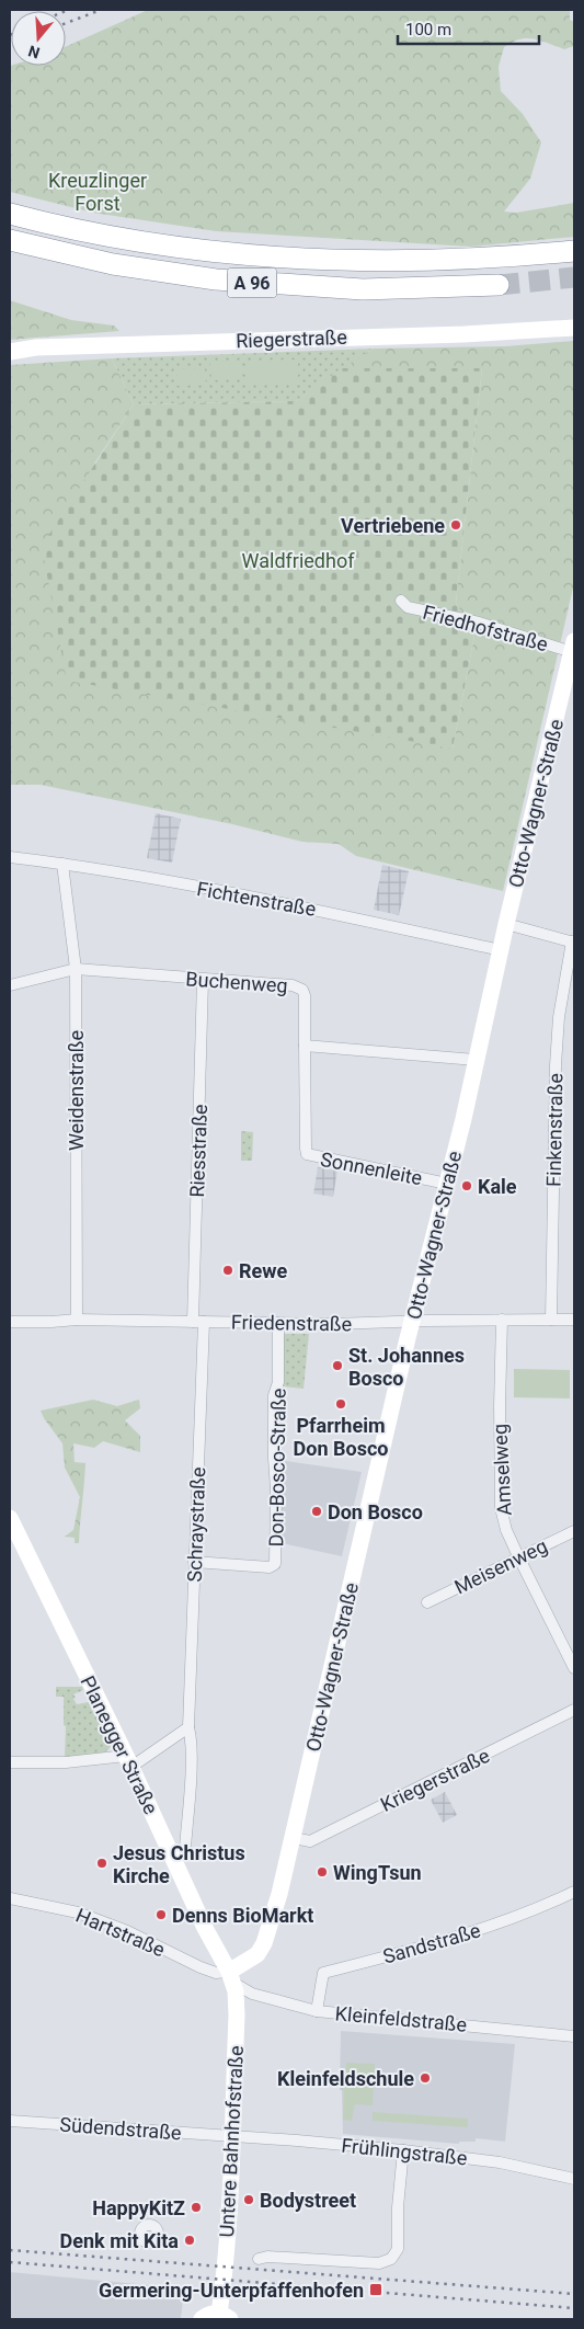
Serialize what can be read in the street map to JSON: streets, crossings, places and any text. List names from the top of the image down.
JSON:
{
  "streets": {
    "highway": ["A 96"],
    "street": [
      "Riegerstraße",
      "Friedhofstraße",
      "Otto-Wagner-Straße",
      "Fichtenstraße",
      "Buchenweg",
      "Weidenstraße",
      "Finkenstraße",
      "Riesstraße",
      "Sonnenleite",
      "Friedenstraße",
      "Don-Bosco-Straße",
      "Amselweg",
      "Schraystraße",
      "Meisenweg",
      "Planegger Straße",
      "Kriegerstraße",
      "Hartstraße",
      "Sandstraße",
      "Kleinfeldstraße",
      "Südendstraße",
      "Untere Bahnhofstraße",
      "Frühlingstraße"
    ]
  },
  "crossings": [
    ["Friedhofstraße", "Otto-Wagner-Straße"],
    ["Otto-Wagner-Straße", "Fichtenstraße"],
    ["Otto-Wagner-Straße", "Sonnenleite"],
    ["Otto-Wagner-Straße", "Friedenstraße"],
    ["Otto-Wagner-Straße", "Planegger Straße"],
    ["Otto-Wagner-Straße", "Kriegerstraße"],
    ["Otto-Wagner-Straße", "Hartstraße"],
    ["Otto-Wagner-Straße", "Kleinfeldstraße"],
    ["Otto-Wagner-Straße", "Untere Bahnhofstraße"],
    ["Fichtenstraße", "Weidenstraße"],
    ["Buchenweg", "Weidenstraße"],
    ["Buchenweg", "Riesstraße"],
    ["Buchenweg", "Sonnenleite"],
    ["Weidenstraße", "Friedenstraße"],
    ["Finkenstraße", "Friedenstraße"],
    ["Riesstraße", "Friedenstraße"],
    ["Riesstraße", "Schraystraße"],
    ["Friedenstraße", "Don-Bosco-Straße"],
    ["Friedenstraße", "Amselweg"],
    ["Friedenstraße", "Schraystraße"],
    ["Don-Bosco-Straße", "Schraystraße"],
    ["Amselweg", "Meisenweg"],
    ["Schraystraße", "Planegger Straße"],
    ["Planegger Straße", "Hartstraße"],
    ["Planegger Straße", "Kleinfeldstraße"],
    ["Planegger Straße", "Untere Bahnhofstraße"],
    ["Hartstraße", "Kleinfeldstraße"],
    ["Hartstraße", "Untere Bahnhofstraße"],
    ["Sandstraße", "Kleinfeldstraße"],
    ["Kleinfeldstraße", "Untere Bahnhofstraße"],
    ["Südendstraße", "Untere Bahnhofstraße"],
    ["Südendstraße", "Frühlingstraße"],
    ["Untere Bahnhofstraße", "Frühlingstraße"]
  ],
  "parks": ["Kreuzlinger Forst", "Waldfriedhof"],
  "places": {
    "other": [
      "Vertriebene",
      "Kale",
      "Rewe",
      "St. Johannes Bosco",
      "Pfarrheim Don Bosco",
      "Don Bosco",
      "Jesus Christus Kirche",
      "WingTsun",
      "Denns BioMarkt",
      "Kleinfeldschule",
      "Bodystreet",
      "HappyKitZ",
      "Denk mit Kita"
    ],
    "transit": ["Germering-Unterpfaffenhofen"]
  },
  "scale_bar": "100 m",
  "north": "bottom"
}
